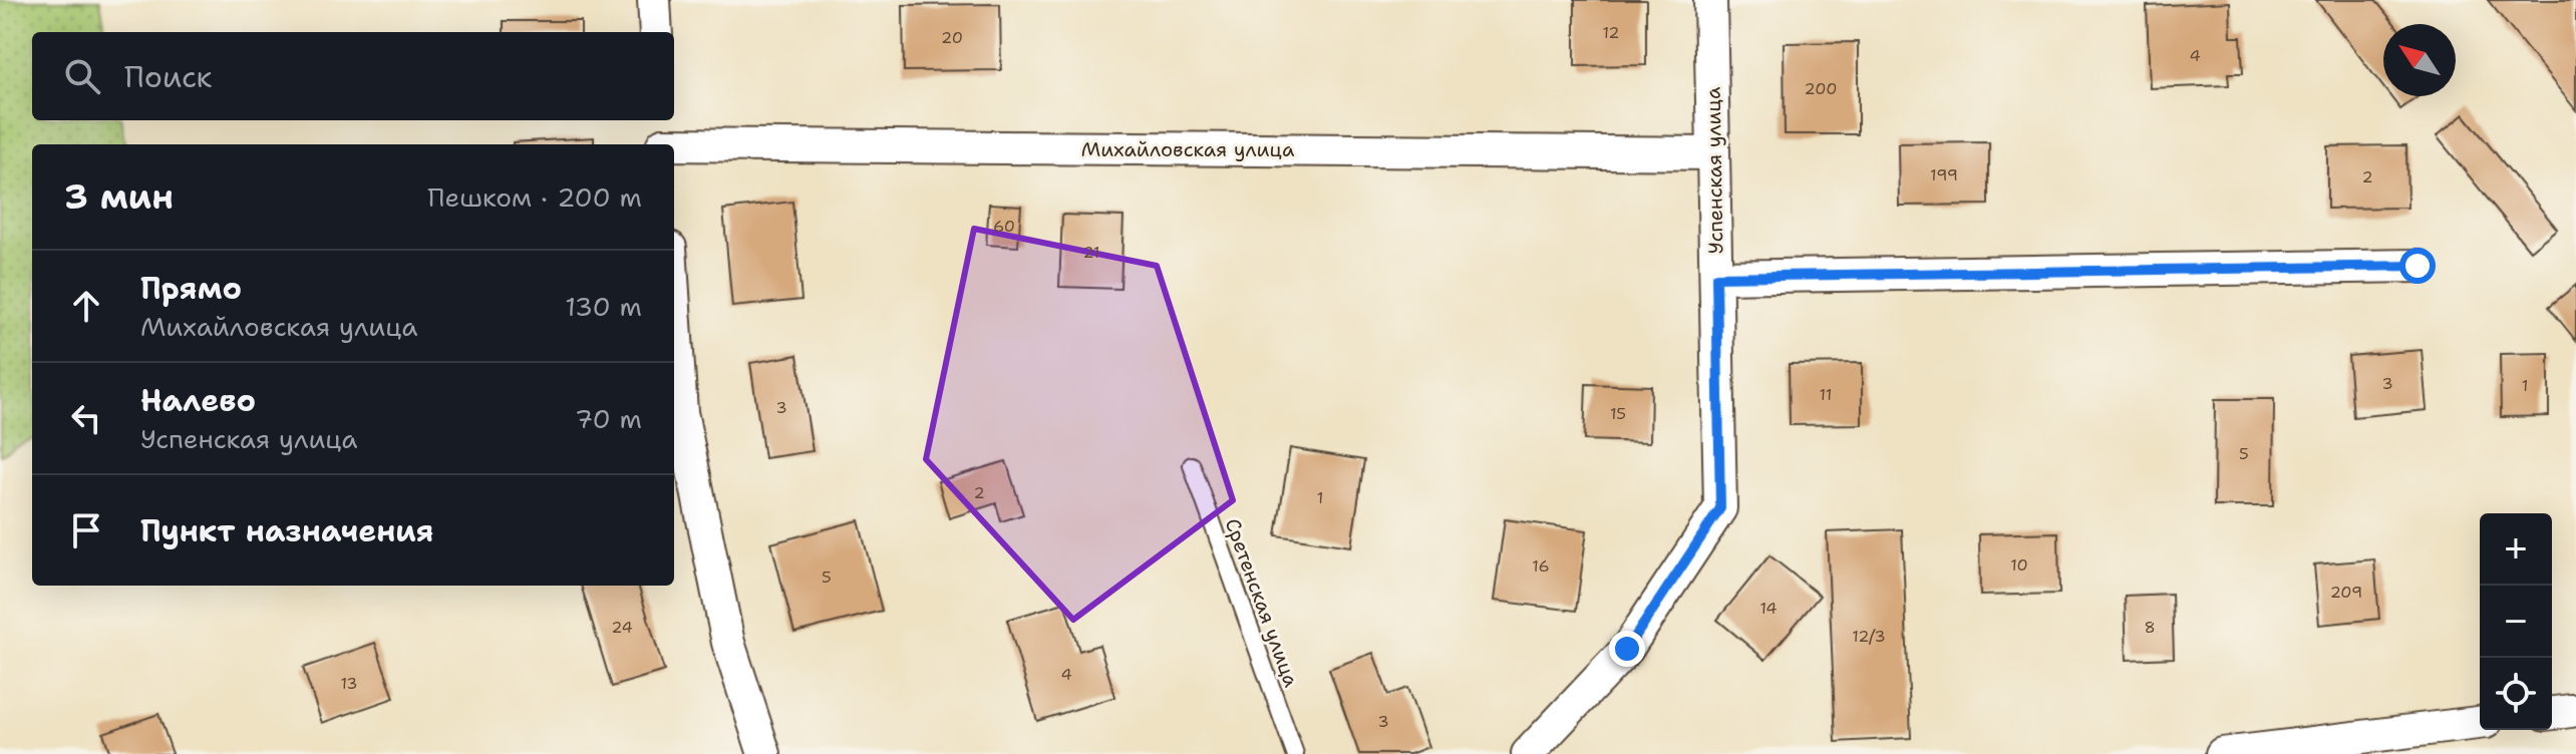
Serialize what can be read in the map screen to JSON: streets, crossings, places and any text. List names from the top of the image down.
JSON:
{
  "streets": {
    "street": ["Михайловская улица", "Успенская улица"],
    "lane": ["Сретенская улица"]
  },
  "crossings": [
    ["Михайловская улица", "Успенская улица"]
  ],
  "house_numbers": [
    "12",
    "20",
    "4",
    "200",
    "199",
    "2",
    "60",
    "21",
    "3",
    "1",
    "11",
    "3",
    "15",
    "5",
    "2",
    "1",
    "10",
    "16",
    "5",
    "209",
    "14",
    "24",
    "8",
    "12/3",
    "4",
    "13",
    "3"
  ],
  "north": "top left",
  "page": {
    "search": "Поиск",
    "heading": ["3 мин", "Пешком · 200 m"],
    "list": [
      ["Прямо", "Михайловская улица", "130 m"],
      ["Налево", "Успенская улица", "70 m"],
      "Пункт назначения"
    ],
    "map_buttons": ["+", "−"]
  }
}
